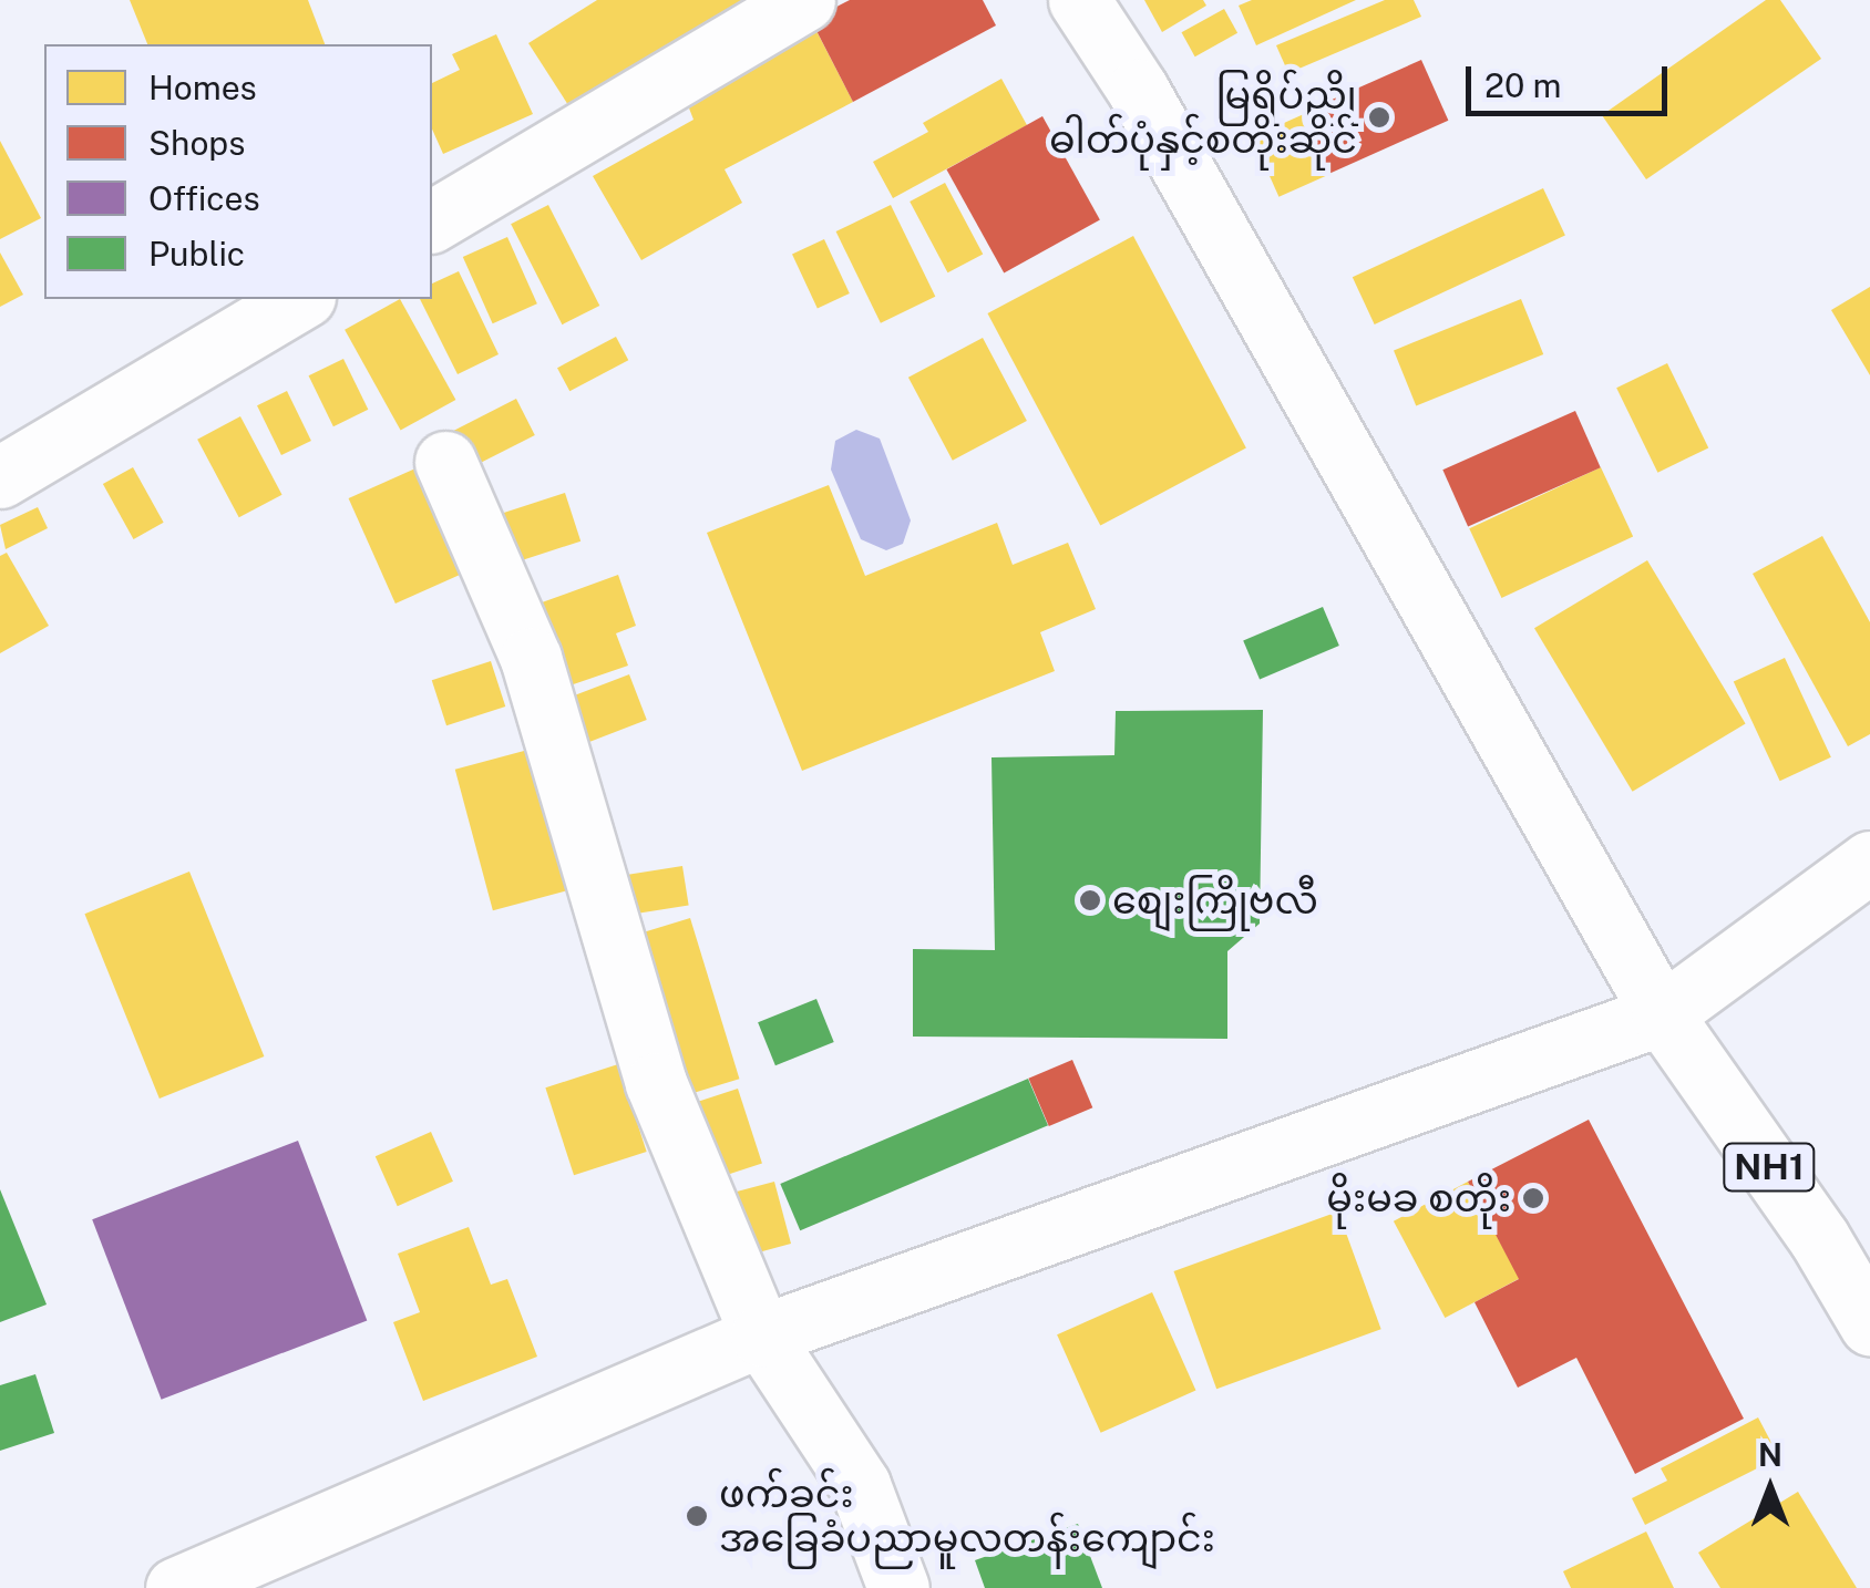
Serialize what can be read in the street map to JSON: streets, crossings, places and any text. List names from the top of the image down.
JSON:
{
  "streets": {
    "main road": ["NH1"]
  },
  "places": [
    "မြရိပ်ညို ဓါတ်ပုံနှင့်စတိုးဆိုင်",
    "စျေးကြိုဗလီ",
    "မိုးမခ စတိုး",
    "ဖက်ခင်း အခြေခံပညာမူလတန်းကျောင်း"
  ],
  "legend": [
    "Homes",
    "Shops",
    "Offices",
    "Public"
  ],
  "scale_bar": "20 m",
  "north": "top"
}
